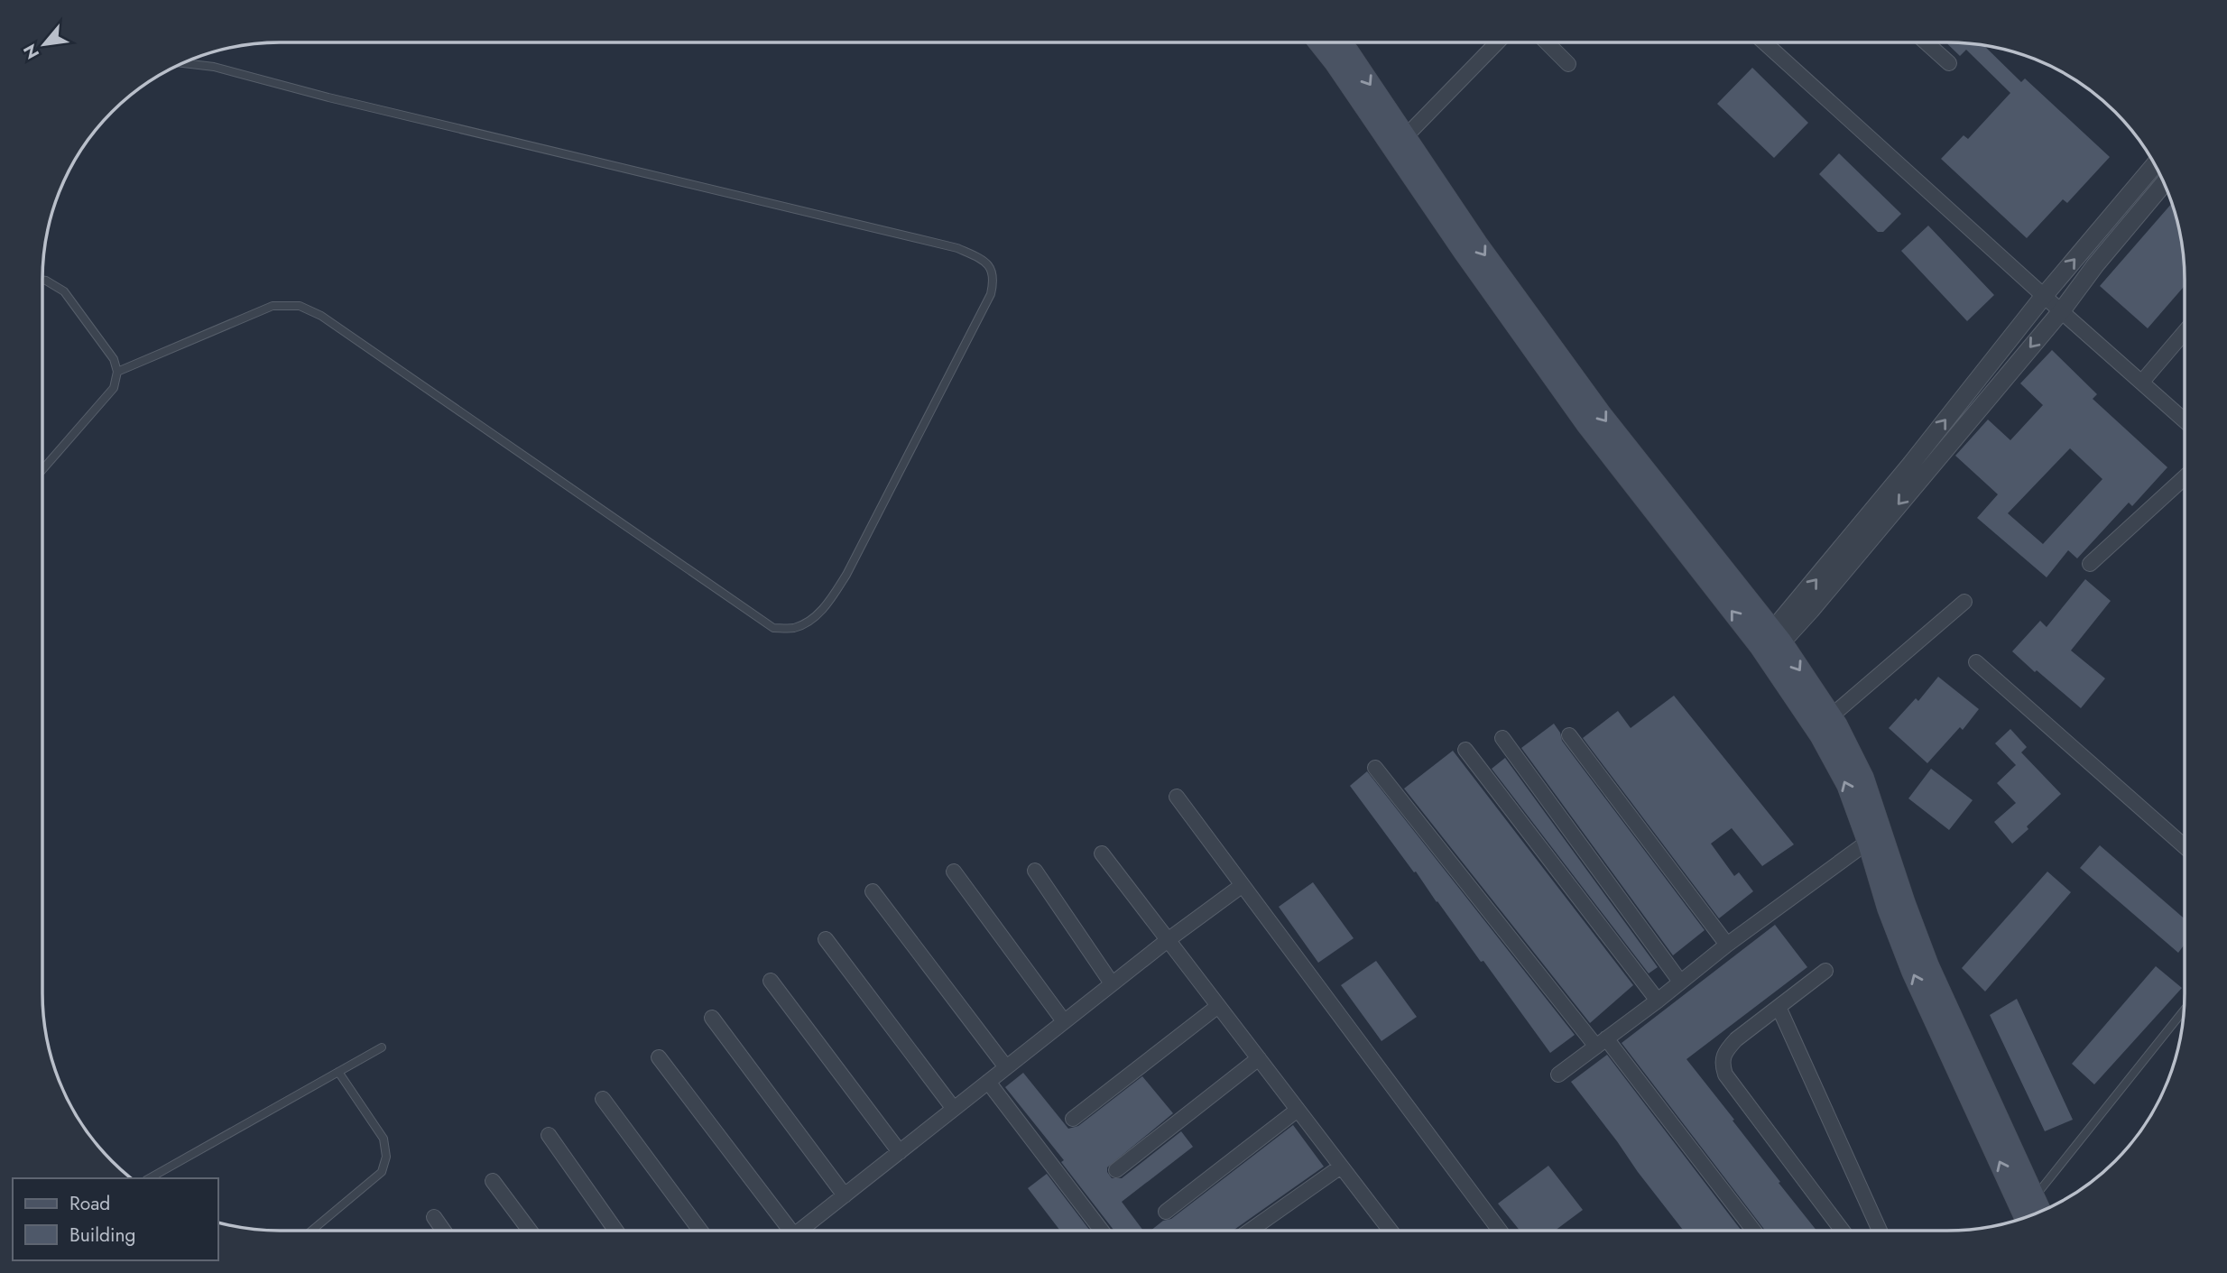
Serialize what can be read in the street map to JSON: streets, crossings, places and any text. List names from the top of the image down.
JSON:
{
  "legend": ["Road", "Building"],
  "north": "bottom left"
}
